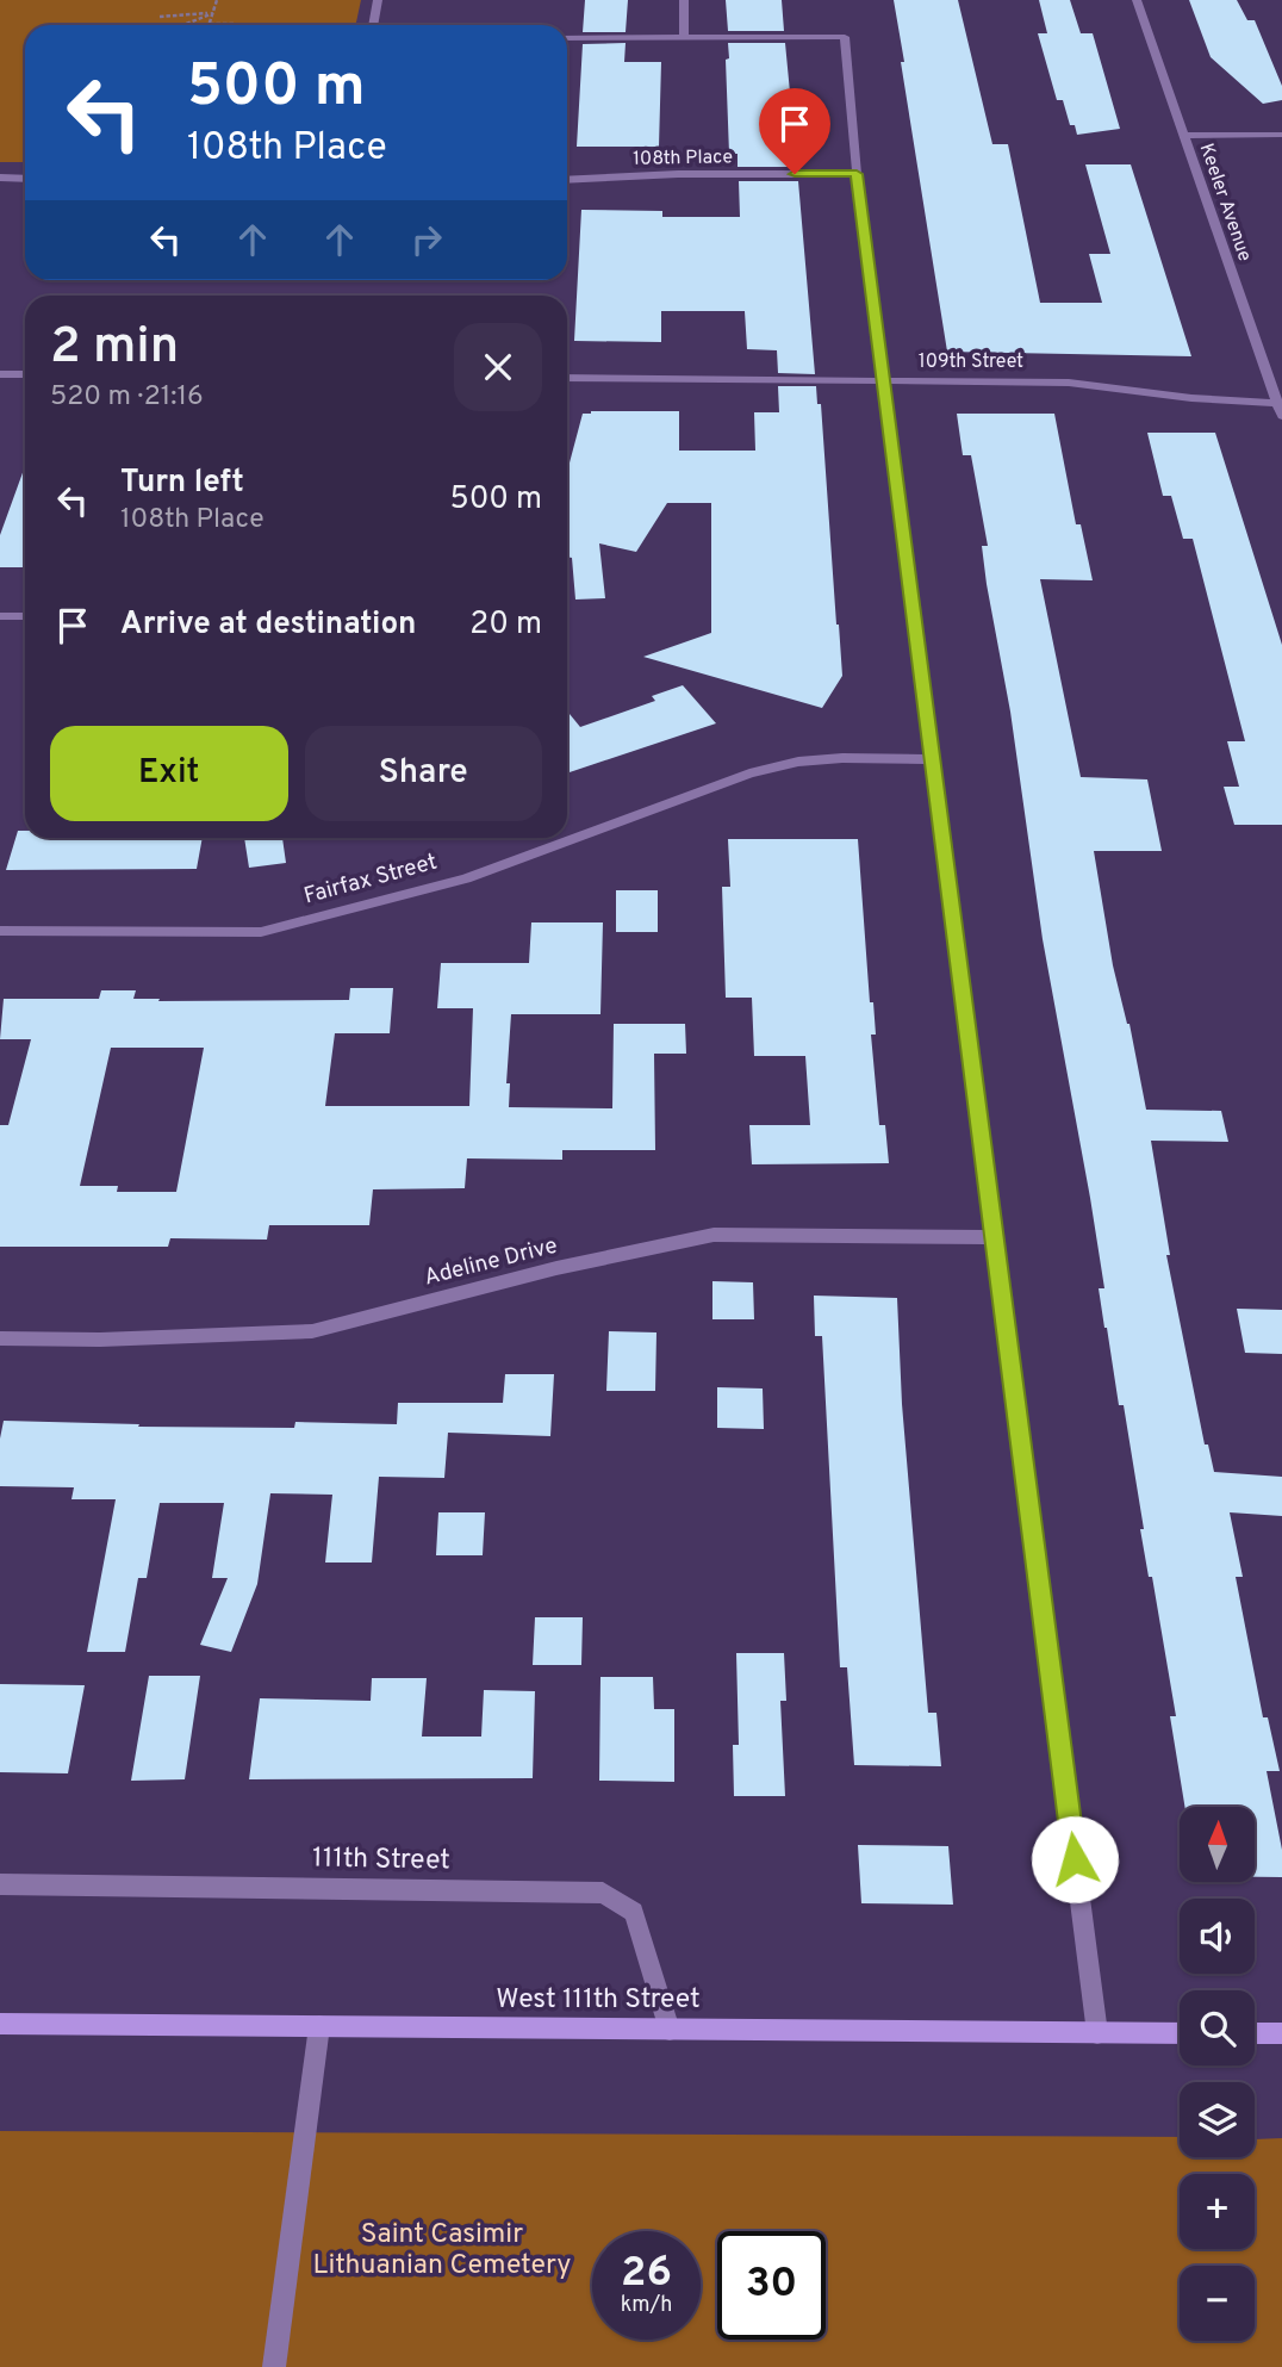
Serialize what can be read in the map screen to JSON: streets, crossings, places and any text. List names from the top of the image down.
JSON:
{
  "streets": {
    "main road": ["West 111th Street"],
    "street": [
      "108th Place",
      "Keeler Avenue",
      "109th Street",
      "Fairfax Street",
      "Adeline Drive",
      "111th Street"
    ]
  },
  "crossings": [
    ["Keeler Avenue", "109th Street"],
    ["111th Street", "West 111th Street"]
  ],
  "parks": ["Saint Casimir Lithuanian Cemetery"],
  "north": "top",
  "page": {
    "turn": ["500 m", "108th Place"],
    "heading": ["2 min", "520 m · 21:16"],
    "list": [
      {
        "name": "Turn left",
        "note": "108th Place",
        "value": "500 m"
      },
      {
        "name": "Arrive at destination",
        "value": "20 m"
      }
    ],
    "buttons": ["Exit", "Share"],
    "map_buttons": ["+", "−"],
    "speed": "26 km/h",
    "limit": "30"
  }
}
